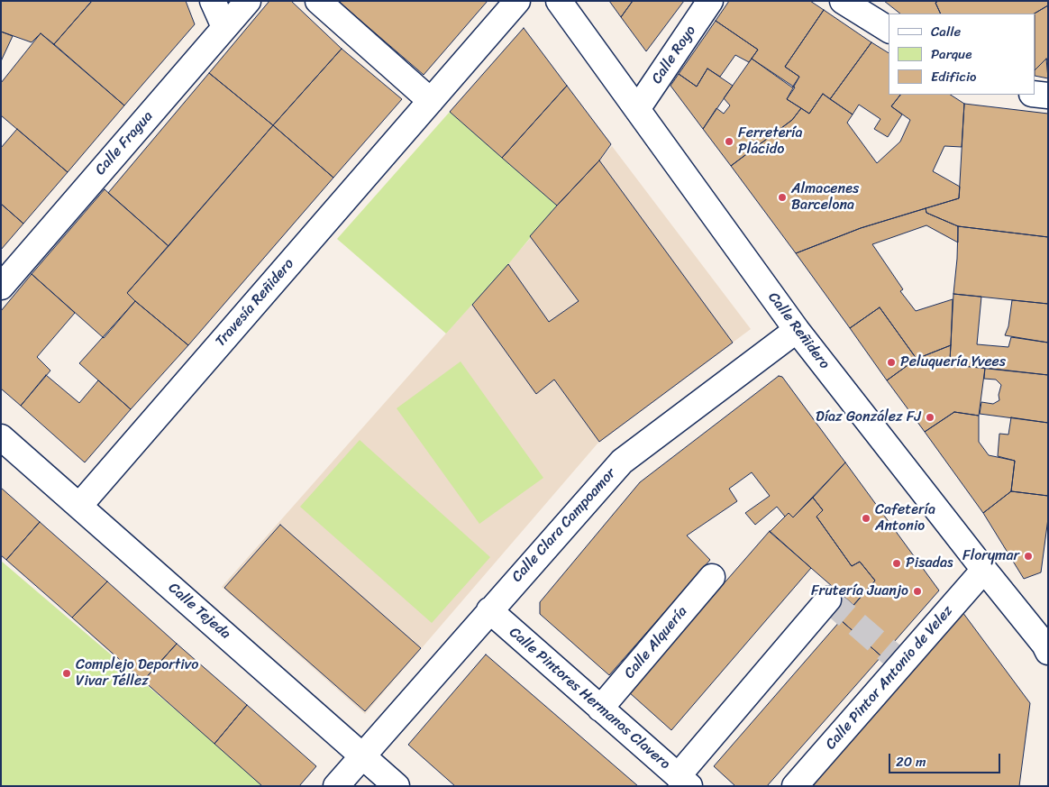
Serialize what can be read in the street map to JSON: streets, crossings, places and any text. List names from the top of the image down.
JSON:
{
  "streets": {
    "street": [
      "Calle Royo",
      "Calle Fragua",
      "Travesía Reñidero",
      "Calle Reñidero",
      "Calle Clara Campoamor",
      "Calle Tejeda",
      "Calle Alquería",
      "Calle Pintor Antonio de Velez",
      "Calle Pintores Hermanos Clavero"
    ]
  },
  "crossings": [
    ["Calle Royo", "Calle Reñidero"],
    ["Travesía Reñidero", "Calle Tejeda"],
    ["Calle Reñidero", "Calle Clara Campoamor"],
    ["Calle Reñidero", "Calle Pintor Antonio de Velez"],
    ["Calle Clara Campoamor", "Calle Tejeda"],
    ["Calle Clara Campoamor", "Calle Pintores Hermanos Clavero"],
    ["Calle Alquería", "Calle Pintores Hermanos Clavero"]
  ],
  "places": [
    "Ferretería Plácido",
    "Almacenes Barcelona",
    "Peluquería Yvees",
    "Díaz González FJ",
    "Cafetería Antonio",
    "Florymar",
    "Pisadas",
    "Frutería Juanjo",
    "Complejo Deportivo Vivar Téllez"
  ],
  "legend": ["Calle", "Parque", "Edificio"],
  "scale_bar": "20 m"
}
